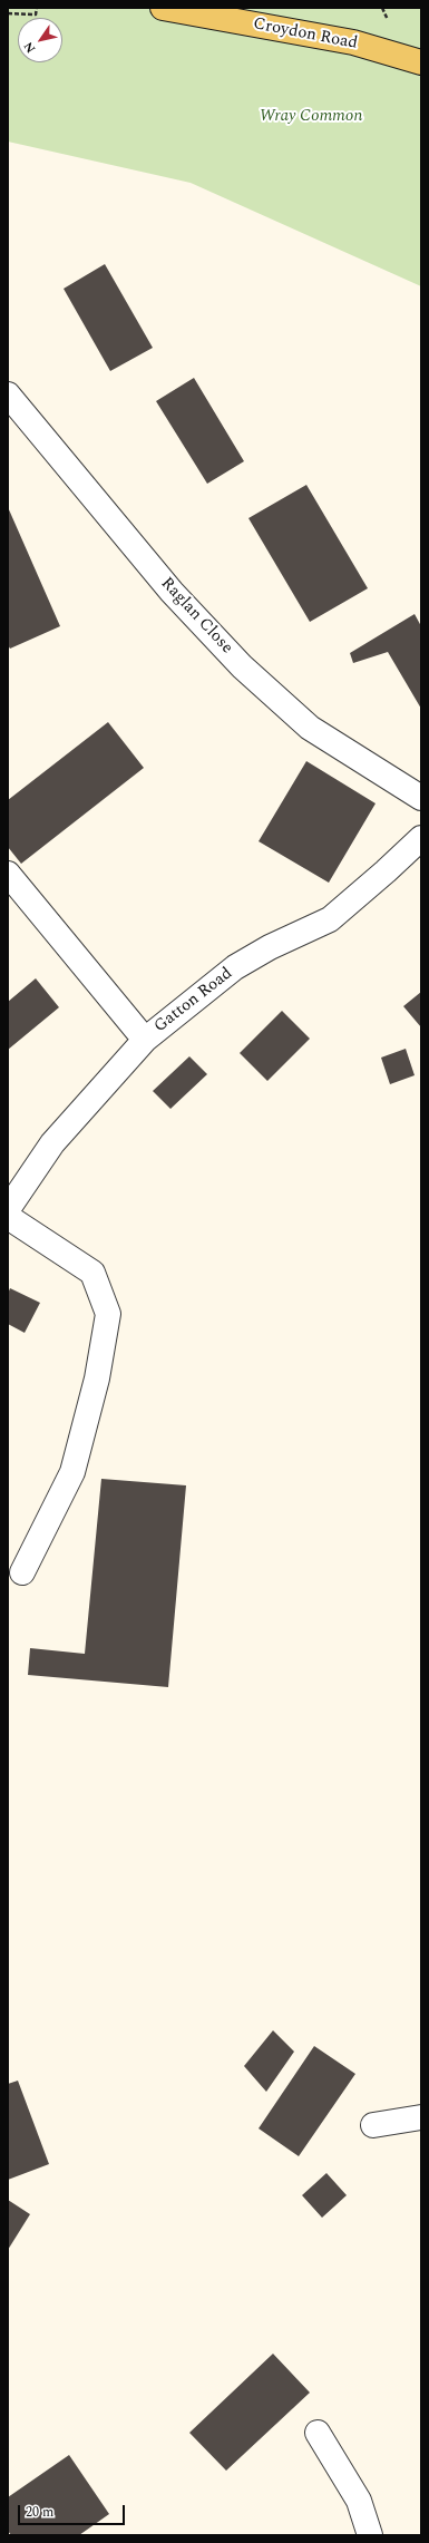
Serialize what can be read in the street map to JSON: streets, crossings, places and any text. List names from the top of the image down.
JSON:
{
  "streets": {
    "main road": ["Croydon Road"],
    "street": ["Raglan Close", "Gatton Road"]
  },
  "parks": ["Wray Common"],
  "scale_bar": "20 m",
  "north": "bottom left"
}
